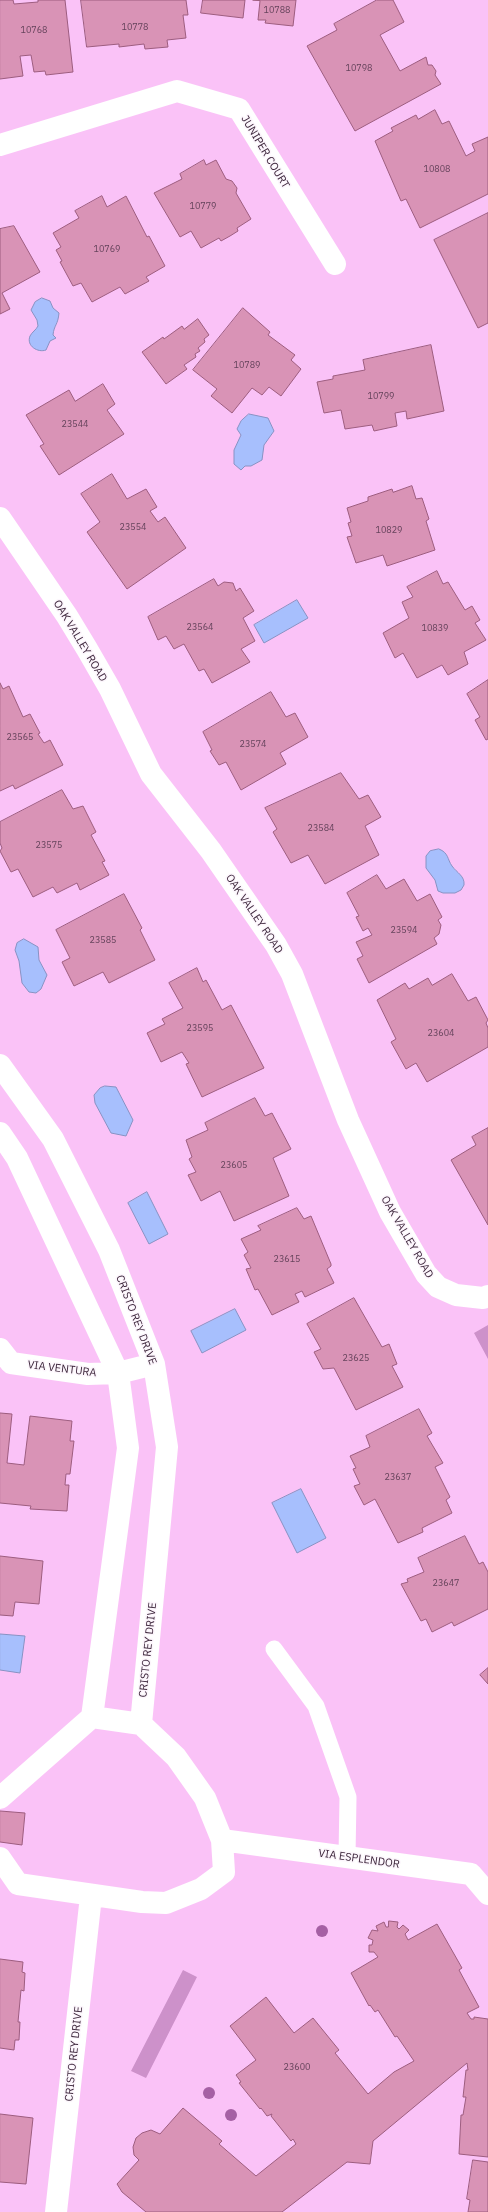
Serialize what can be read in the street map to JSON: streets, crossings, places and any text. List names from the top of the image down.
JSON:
{
  "streets": {
    "street": [
      "JUNIPER COURT",
      "OAK VALLEY ROAD",
      "CRISTO REY DRIVE",
      "VIA VENTURA",
      "VIA ESPLENDOR"
    ]
  },
  "crossings": [
    ["CRISTO REY DRIVE", "VIA VENTURA"]
  ],
  "house_numbers": [
    "10788",
    "10778",
    "10768",
    "10798",
    "10808",
    "10779",
    "10769",
    "10789",
    "10799",
    "23544",
    "23554",
    "10829",
    "23564",
    "10839",
    "23565",
    "23574",
    "23584",
    "23575",
    "23594",
    "23585",
    "23595",
    "23604",
    "23605",
    "23615",
    "23625",
    "23637",
    "23647",
    "23600"
  ]
}
